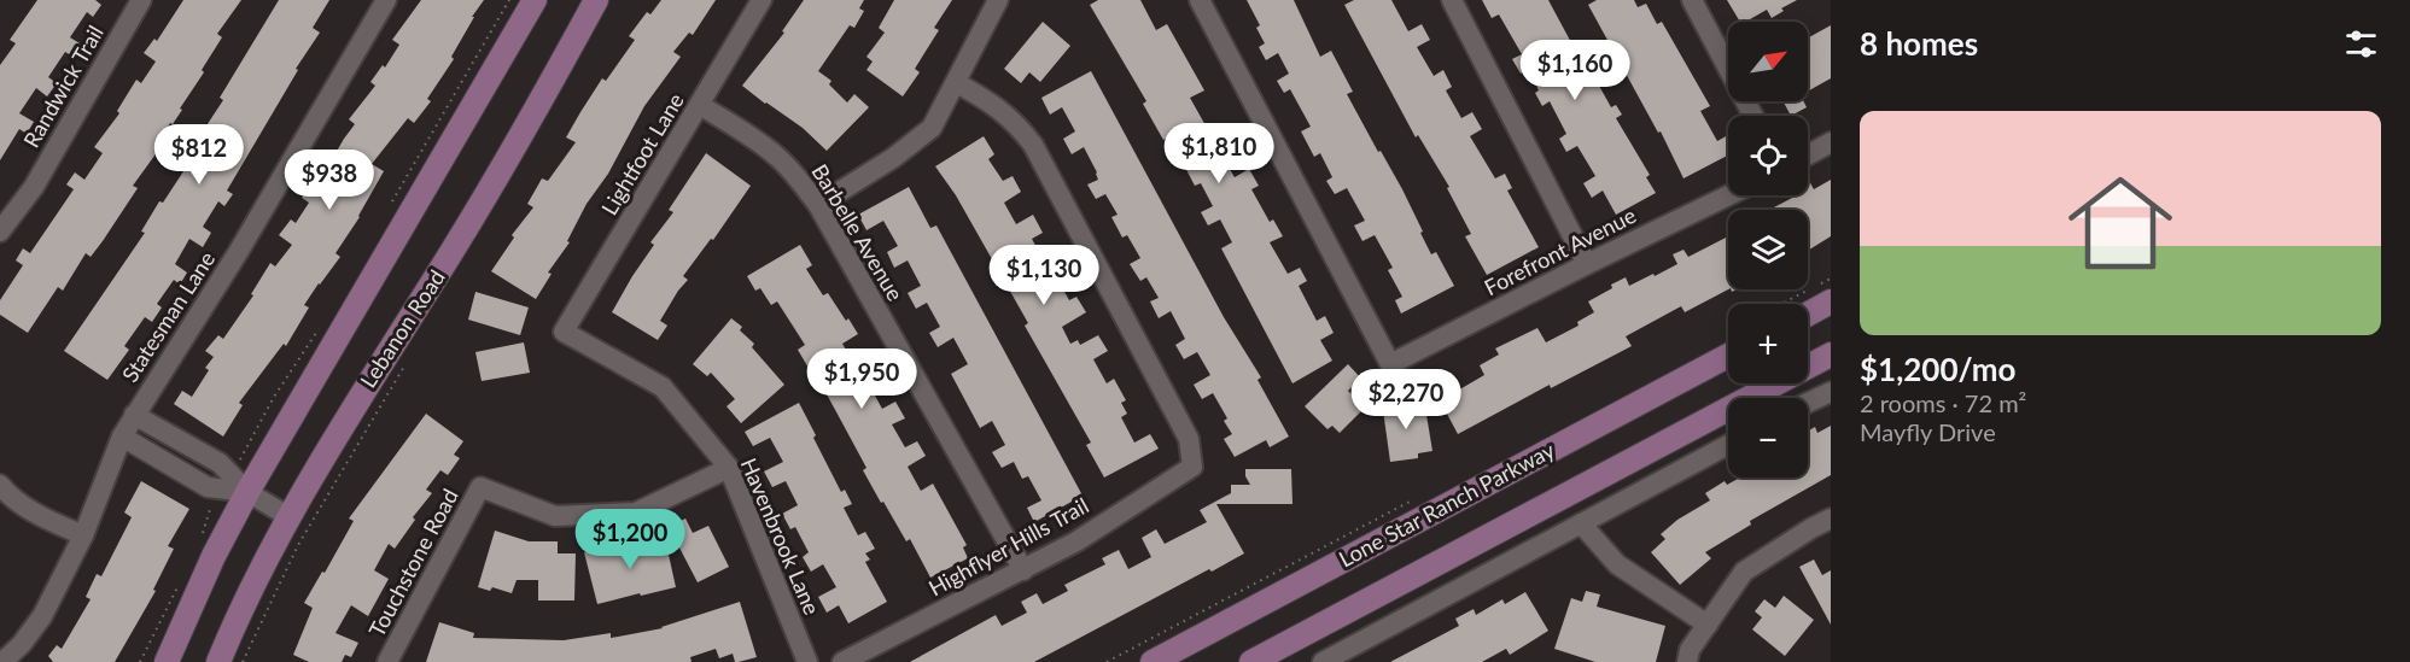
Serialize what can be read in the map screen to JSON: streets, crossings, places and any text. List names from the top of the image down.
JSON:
{
  "streets": {
    "main road": ["Lebanon Road", "Lone Star Ranch Parkway"],
    "street": [
      "Randwick Trail",
      "Lightfoot Lane",
      "Barbelle Avenue",
      "Forefront Avenue",
      "Statesman Lane",
      "Havenbrook Lane",
      "Highflyer Hills Trail",
      "Touchstone Road"
    ]
  },
  "crossings": [
    ["Lightfoot Lane", "Barbelle Avenue"],
    ["Lightfoot Lane", "Havenbrook Lane"],
    ["Barbelle Avenue", "Highflyer Hills Trail"],
    ["Havenbrook Lane", "Touchstone Road"]
  ],
  "north": "top right",
  "page": {
    "heading": "8 homes",
    "map_buttons": ["+", "−"],
    "price": [
      "$1,160",
      "$1,810",
      "$812",
      "$938",
      "$1,130",
      "$1,950",
      "$2,270",
      "$1,200"
    ],
    "list": [
      {
        "name": "$1,200/mo",
        "note": "2 rooms · 72 m² · Mayfly Drive"
      }
    ]
  }
}
